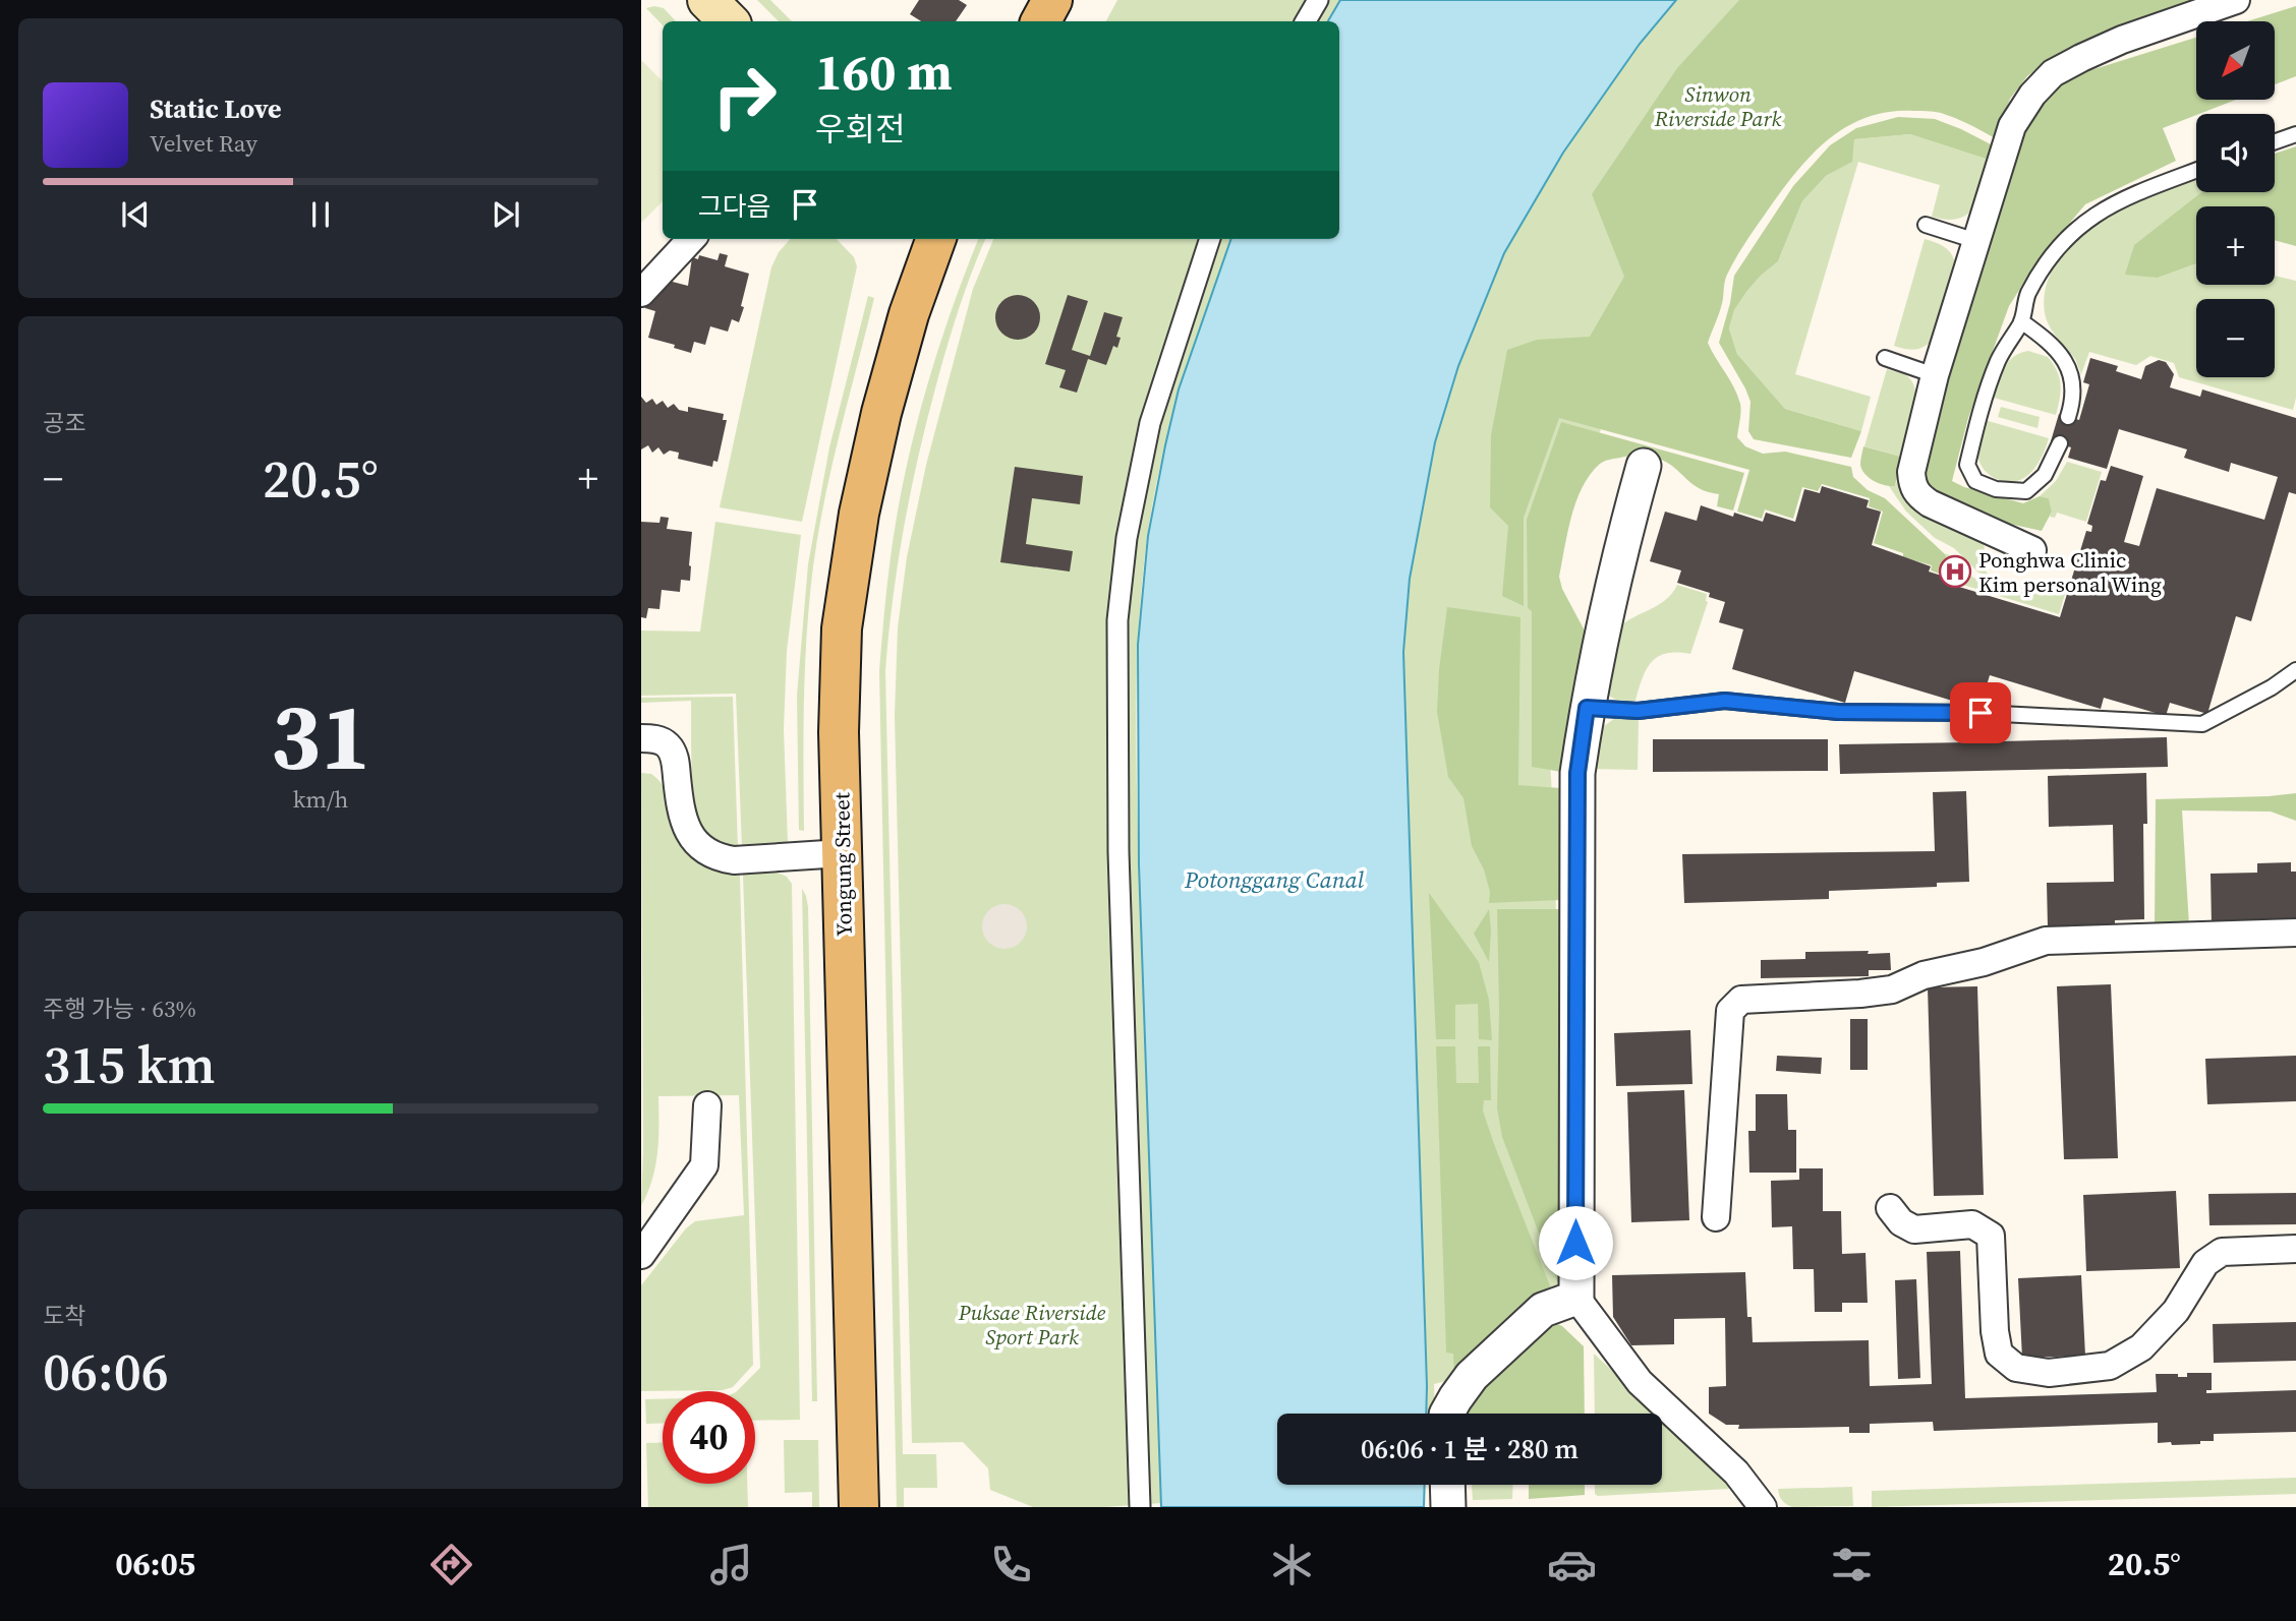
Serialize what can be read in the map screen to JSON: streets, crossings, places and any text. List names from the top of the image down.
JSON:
{
  "streets": {
    "main road": ["Yongung Street"]
  },
  "water": ["Potonggang Canal"],
  "parks": ["Sinwon Riverside Park", "Puksae Riverside Sport Park"],
  "places": {
    "hospital": ["Ponghwa Clinic Kim personal Wing"]
  },
  "north": "bottom left",
  "page": {
    "map_buttons": ["+", "−"],
    "turn": ["160 m", "우회전"],
    "song": ["Static Love", "Velvet Ray"],
    "then": "그다음",
    "tile": [
      "공조",
      ["31", "km/h"],
      ["주행 가능 · 63%", "315 km"],
      ["도착", "06:06"]
    ],
    "heat": ["−", "20.5°", "+"],
    "limit": "40",
    "trip": "06:06 · 1 분 · 280 m",
    "tabs": ["06:05", "20.5°"]
  }
}
